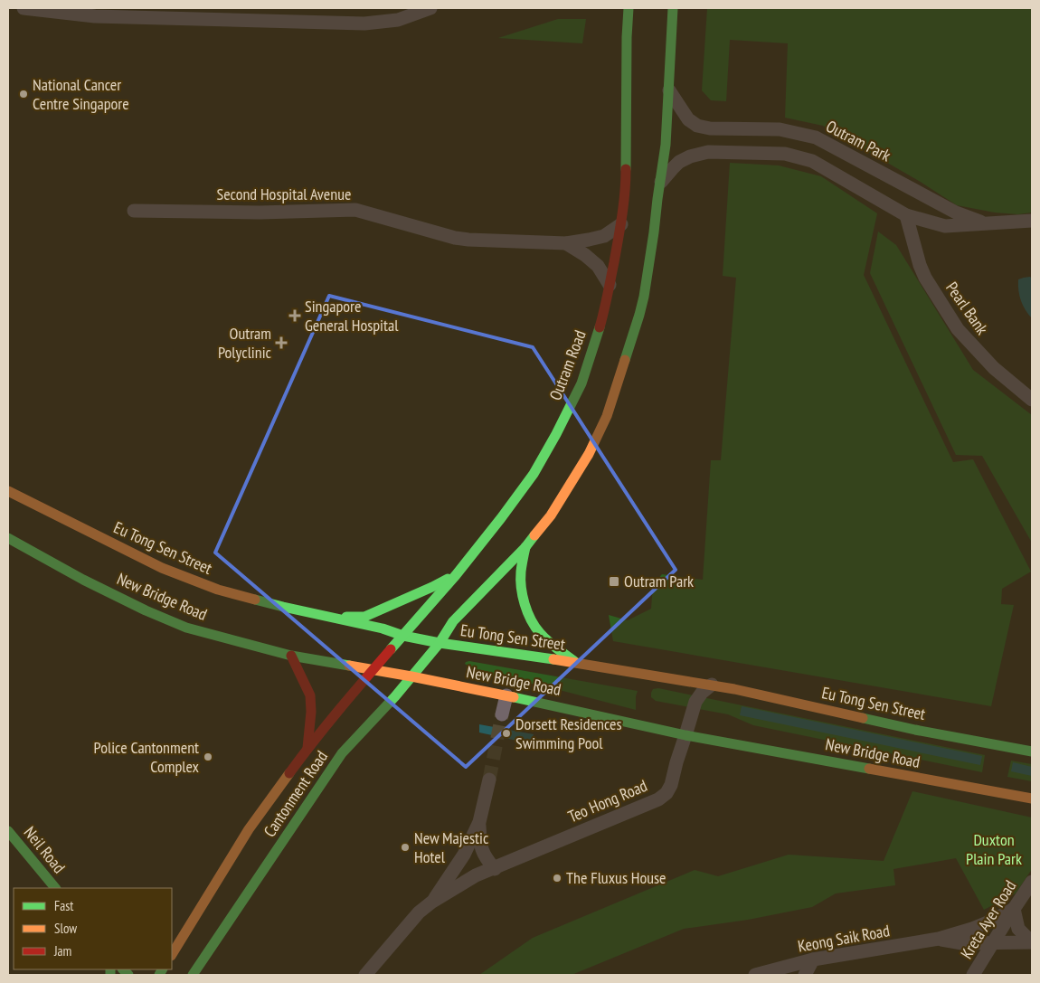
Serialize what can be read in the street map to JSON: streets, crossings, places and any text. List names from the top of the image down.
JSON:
{
  "streets": {
    "main road": [
      "Outram Road",
      "Eu Tong Sen Street",
      "New Bridge Road",
      "Cantonment Road",
      "Neil Road"
    ],
    "street": [
      "Outram Park",
      "Second Hospital Avenue",
      "Pearl Bank",
      "Teo Hong Road",
      "Kreta Ayer Road",
      "Keong Saik Road"
    ]
  },
  "crossings": [
    ["Outram Park", "Pearl Bank"],
    ["Second Hospital Avenue", "Outram Road"],
    ["Outram Road", "Eu Tong Sen Street"],
    ["Outram Road", "New Bridge Road"],
    ["Outram Road", "Cantonment Road"],
    ["Eu Tong Sen Street", "Cantonment Road"],
    ["Eu Tong Sen Street", "Teo Hong Road"],
    ["New Bridge Road", "Cantonment Road"],
    ["New Bridge Road", "Teo Hong Road"],
    ["Kreta Ayer Road", "Keong Saik Road"]
  ],
  "parks": ["Duxton Plain Park"],
  "places": {
    "other": [
      "National Cancer Centre Singapore",
      "Dorsett Residences Swimming Pool",
      "Police Cantonment Complex",
      "New Majestic Hotel",
      "The Fluxus House"
    ],
    "health": ["Singapore General Hospital", "Outram Polyclinic"],
    "transit": ["Outram Park"]
  },
  "legend": ["Fast", "Slow", "Jam"]
}
